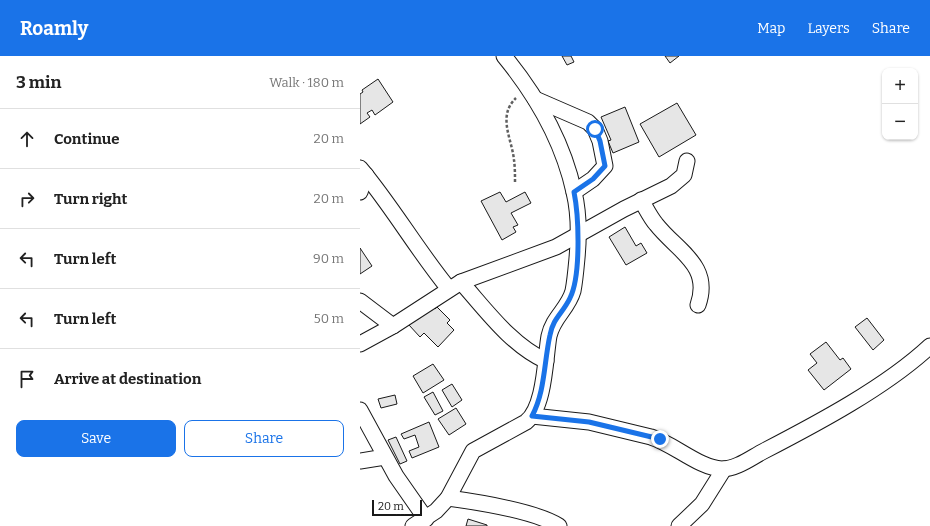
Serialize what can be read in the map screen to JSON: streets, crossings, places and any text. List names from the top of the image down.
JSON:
{
  "scale_bar": "20 m",
  "page": {
    "header": "Roamly",
    "nav": ["Map", "Layers", "Share"],
    "heading": ["3 min", "Walk · 180 m"],
    "map_buttons": ["+", "−"],
    "list": [
      ["Continue", "20 m"],
      ["Turn right", "20 m"],
      ["Turn left", "90 m"],
      ["Turn left", "50 m"],
      "Arrive at destination"
    ],
    "buttons": ["Save", "Share"],
    "scale": "20 m"
  }
}
